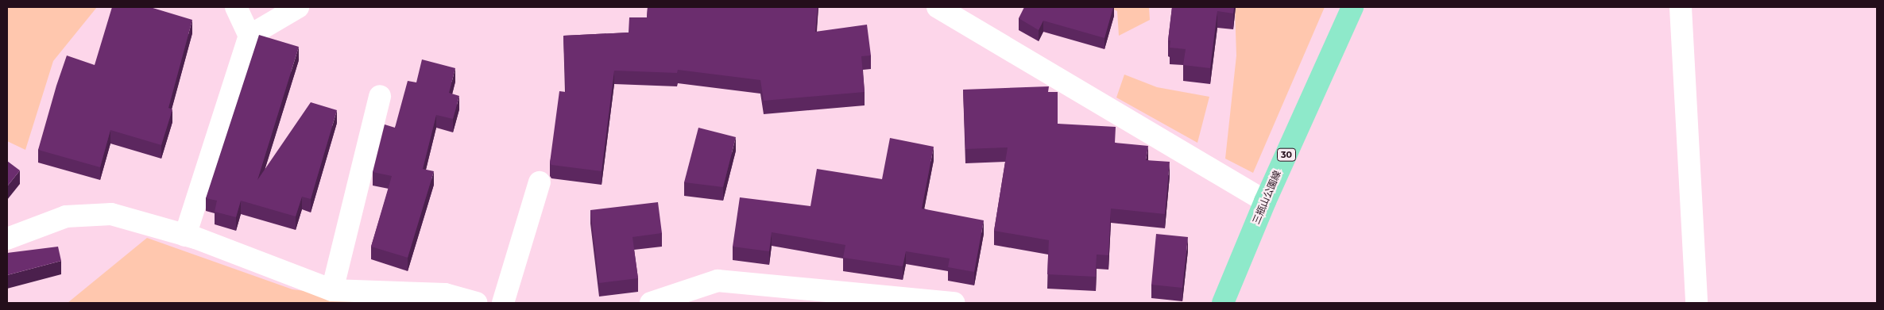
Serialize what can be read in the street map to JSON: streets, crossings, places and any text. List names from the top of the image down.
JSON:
{
  "streets": {
    "main road": ["30", "三瓶山公園線"]
  }
}
